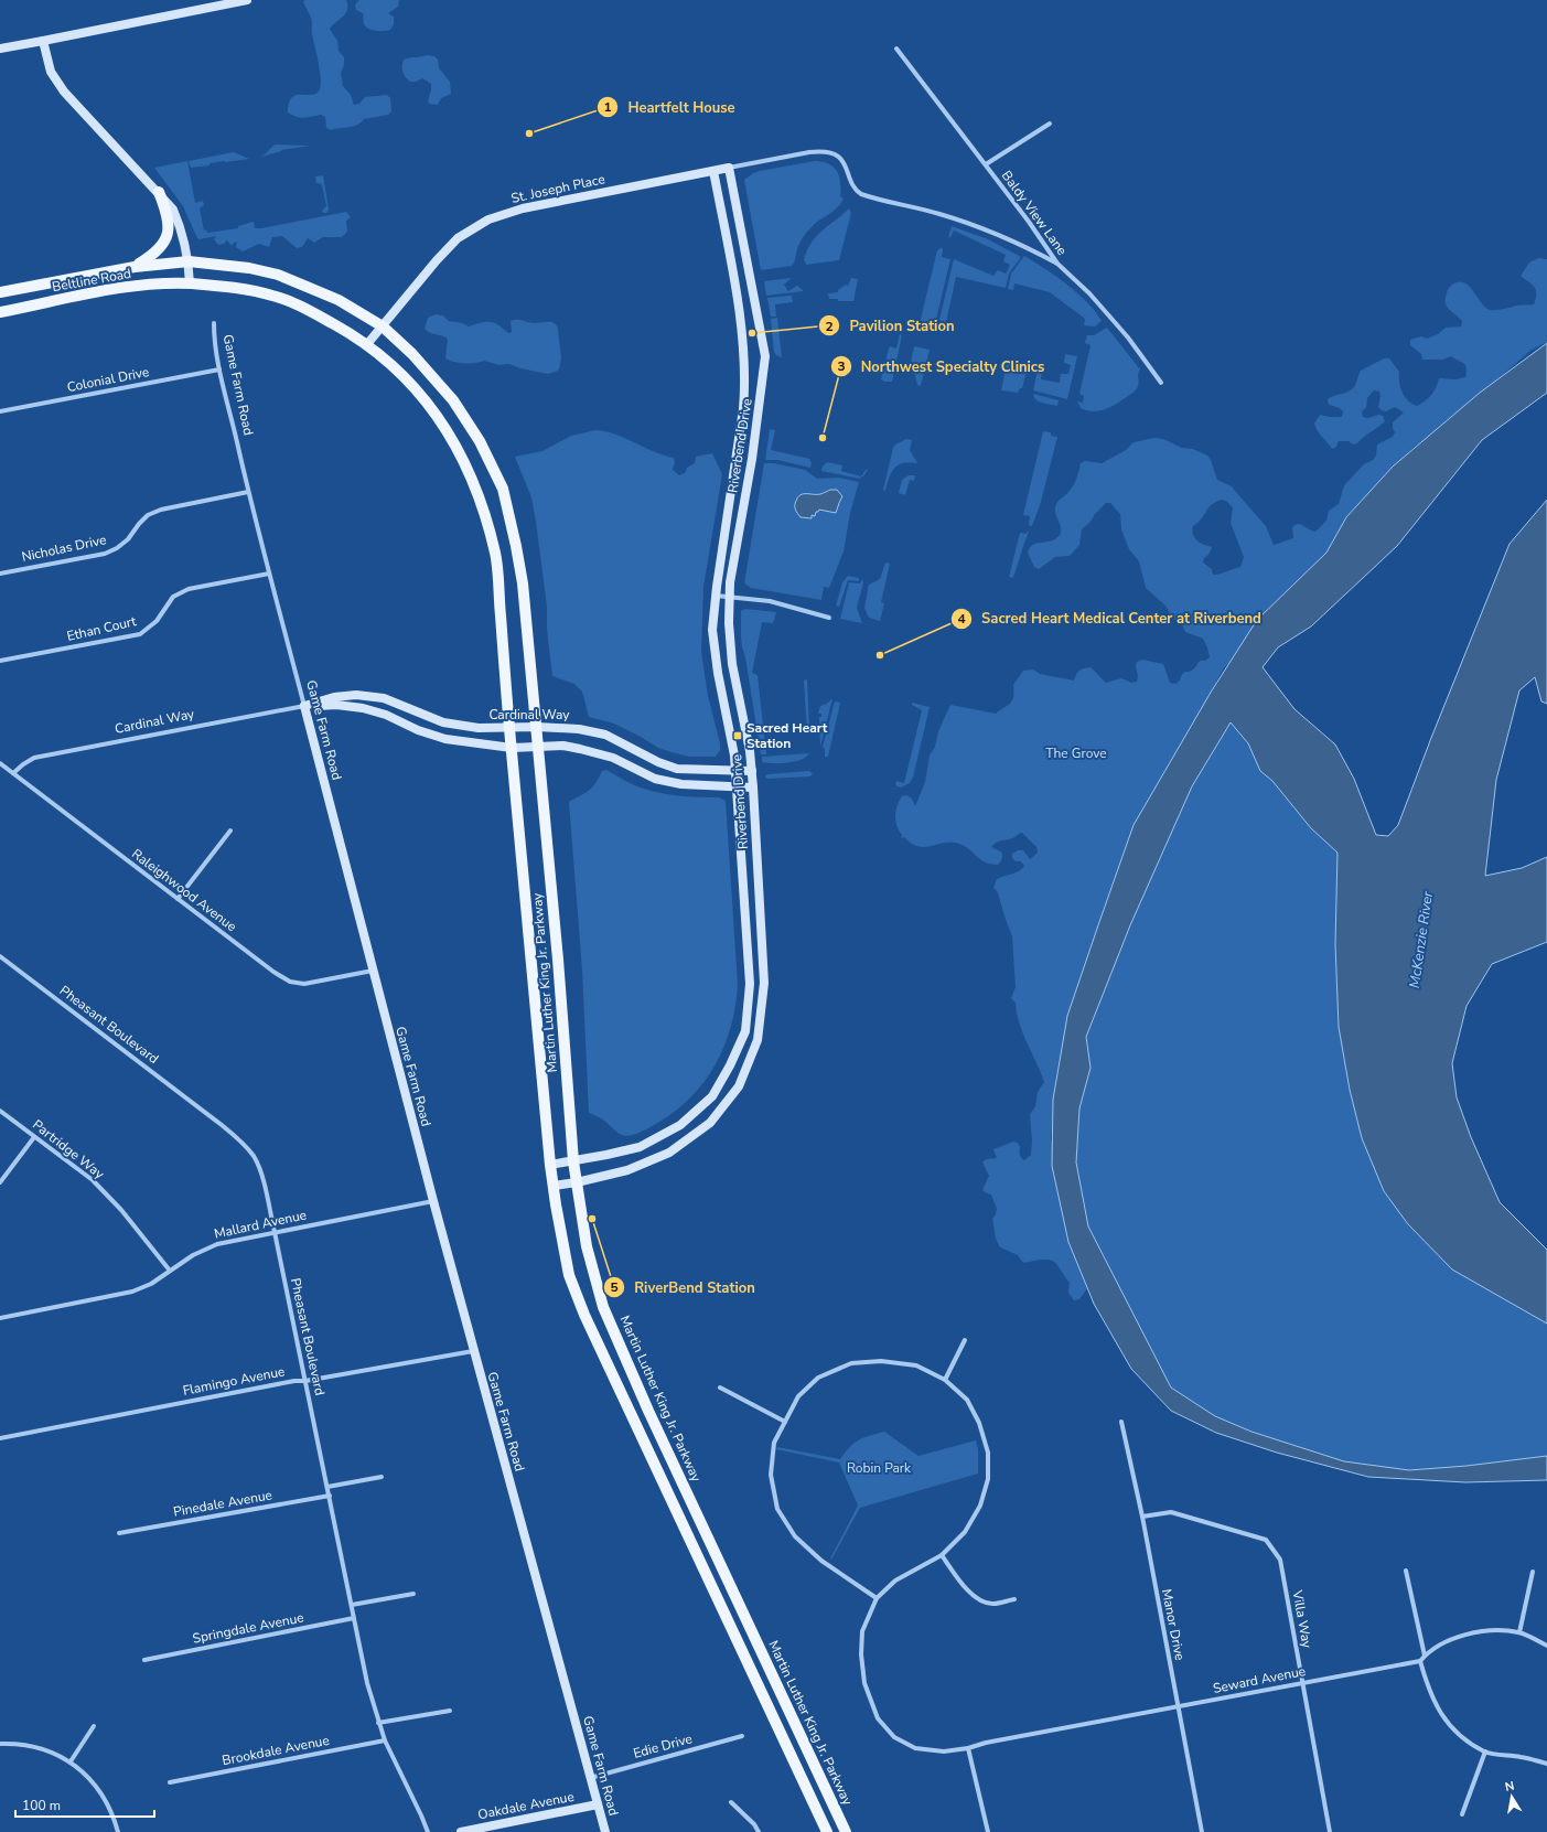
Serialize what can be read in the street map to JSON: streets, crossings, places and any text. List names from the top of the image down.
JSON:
{
  "streets": {
    "main road": ["Beltline Road", "Martin Luther King Jr. Parkway"],
    "street": [
      "St. Joseph Place",
      "Baldy View Lane",
      "Colonial Drive",
      "Game Farm Road",
      "Riverbend Drive",
      "Nicholas Drive",
      "Ethan Court",
      "Cardinal Way",
      "Raleighwood Avenue",
      "Pheasant Boulevard",
      "Partridge Way",
      "Mallard Avenue",
      "Flamingo Avenue",
      "Pinedale Avenue",
      "Villa Way",
      "Manor Drive",
      "Springdale Avenue",
      "Seward Avenue",
      "Edie Drive",
      "Brookdale Avenue",
      "Oakdale Avenue"
    ]
  },
  "crossings": [
    ["St. Joseph Place", "Riverbend Drive"],
    ["St. Joseph Place", "Martin Luther King Jr. Parkway"],
    ["Beltline Road", "Martin Luther King Jr. Parkway"],
    ["Colonial Drive", "Game Farm Road"],
    ["Game Farm Road", "Nicholas Drive"],
    ["Game Farm Road", "Ethan Court"],
    ["Game Farm Road", "Cardinal Way"],
    ["Game Farm Road", "Raleighwood Avenue"],
    ["Game Farm Road", "Mallard Avenue"],
    ["Game Farm Road", "Flamingo Avenue"],
    ["Game Farm Road", "Edie Drive"],
    ["Game Farm Road", "Oakdale Avenue"],
    ["Riverbend Drive", "Cardinal Way"],
    ["Riverbend Drive", "Martin Luther King Jr. Parkway"],
    ["Cardinal Way", "Raleighwood Avenue"],
    ["Cardinal Way", "Martin Luther King Jr. Parkway"],
    ["Pheasant Boulevard", "Mallard Avenue"],
    ["Pheasant Boulevard", "Flamingo Avenue"],
    ["Pheasant Boulevard", "Pinedale Avenue"],
    ["Pheasant Boulevard", "Springdale Avenue"],
    ["Pheasant Boulevard", "Brookdale Avenue"],
    ["Partridge Way", "Mallard Avenue"],
    ["Villa Way", "Manor Drive"],
    ["Villa Way", "Seward Avenue"],
    ["Manor Drive", "Seward Avenue"]
  ],
  "water": ["McKenzie River"],
  "parks": ["The Grove", "Robin Park"],
  "places": {
    "other": [
      "Heartfelt House",
      "Pavilion Station",
      "Northwest Specialty Clinics",
      "Sacred Heart Medical Center at Riverbend",
      "RiverBend Station"
    ],
    "transit": ["Sacred Heart Station"]
  },
  "scale_bar": "100 m",
  "north": "top"
}
